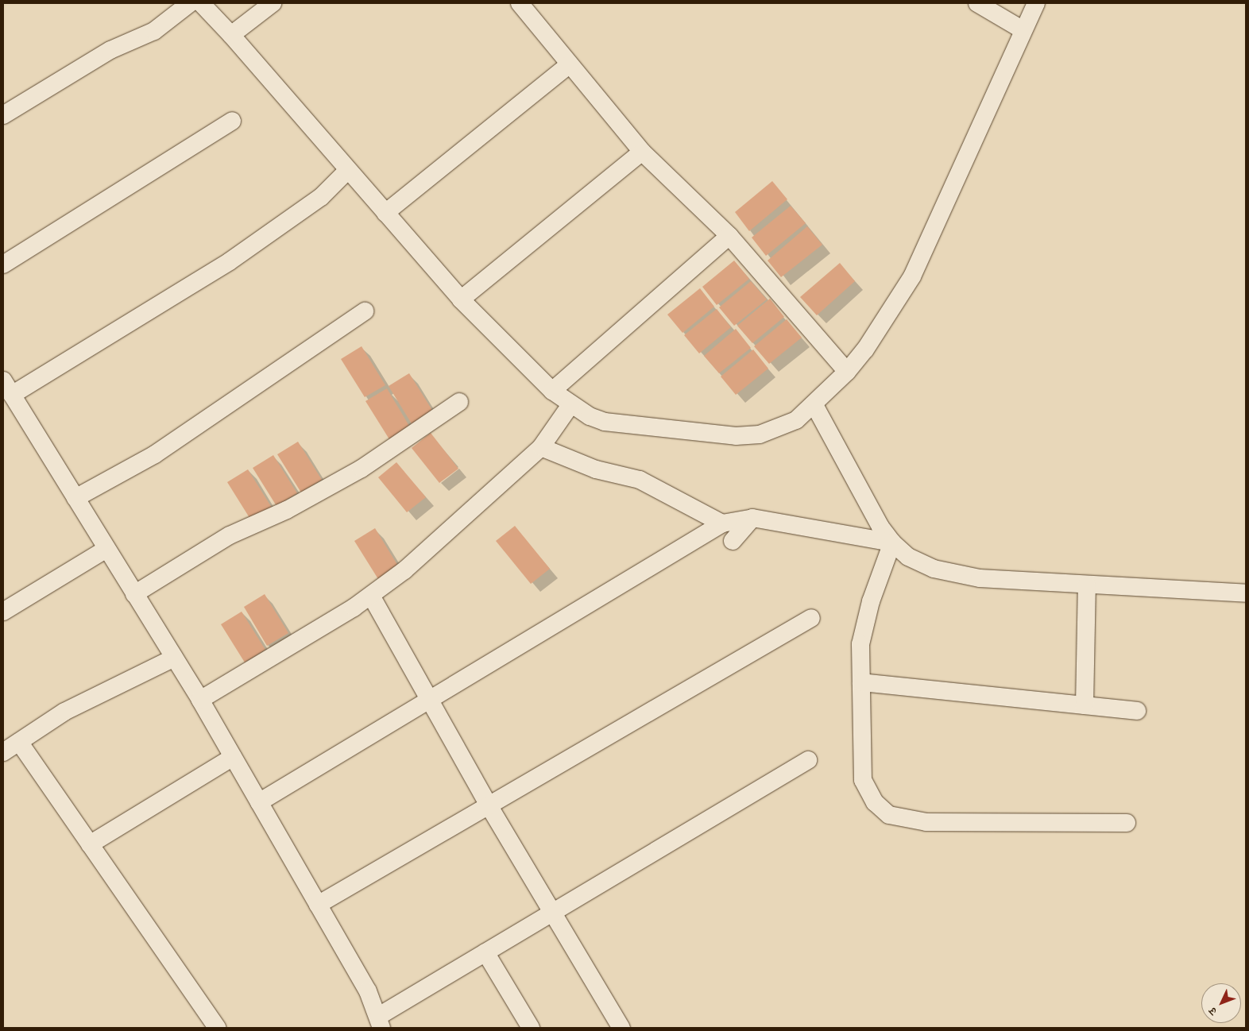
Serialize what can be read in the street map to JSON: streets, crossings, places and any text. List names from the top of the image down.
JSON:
{
  "north": "bottom left"
}
